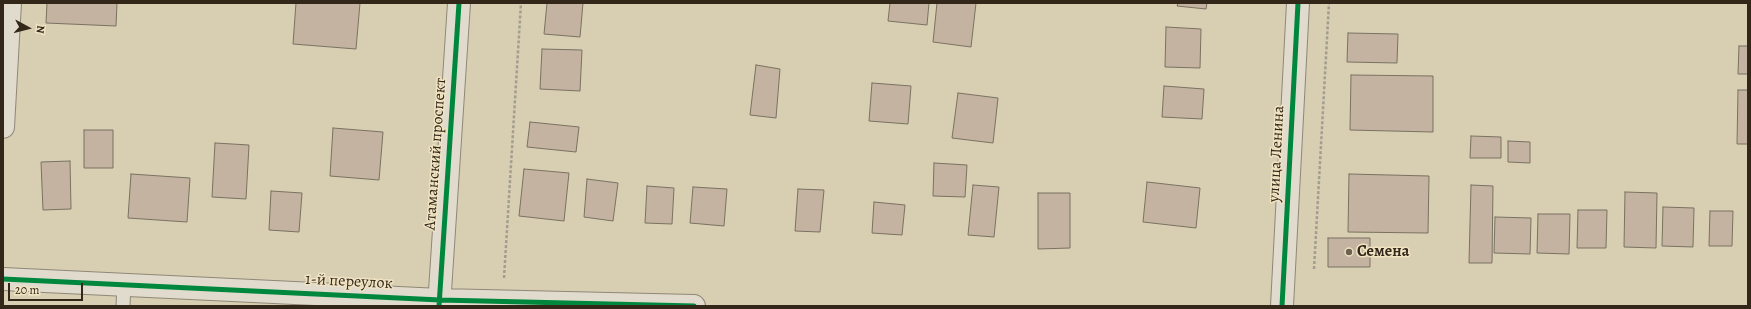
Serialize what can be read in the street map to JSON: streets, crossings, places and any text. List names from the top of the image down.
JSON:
{
  "streets": {
    "street": ["Атаманский проспект", "улица Ленина", "1-й переулок"]
  },
  "crossings": [
    ["Атаманский проспект", "1-й переулок"]
  ],
  "places": ["Семена"],
  "scale_bar": "20 m",
  "north": "right"
}
